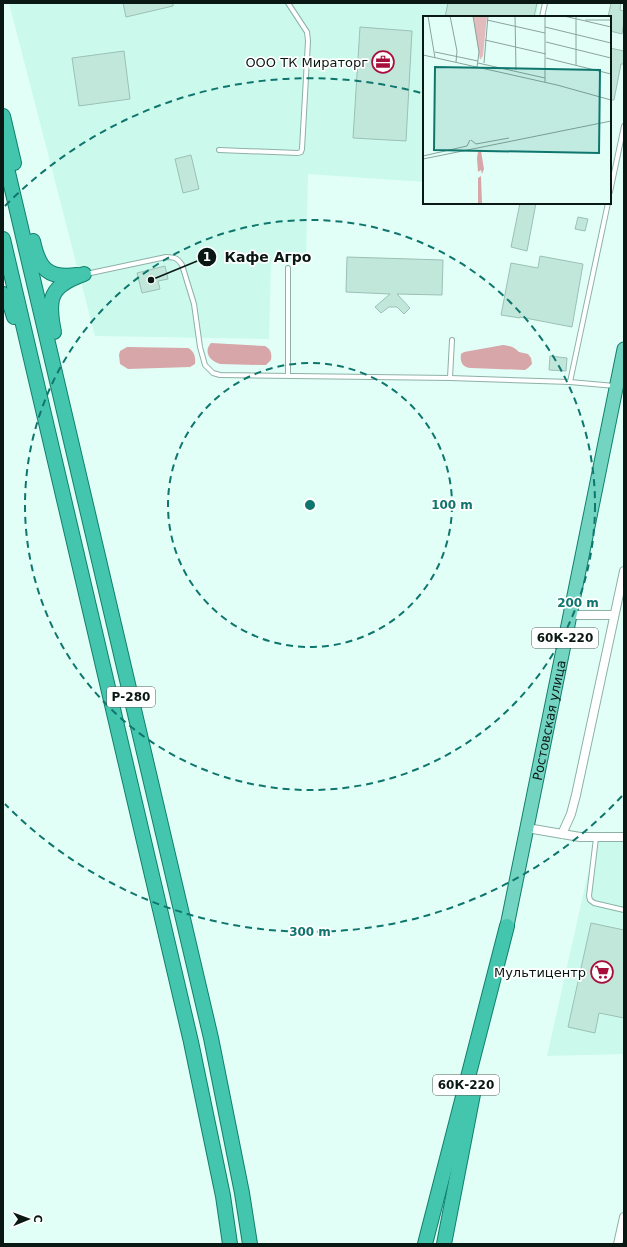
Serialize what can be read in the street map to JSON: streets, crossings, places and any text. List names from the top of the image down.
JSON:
{
  "streets": {
    "highway": ["60К-220", "Р-280"],
    "main road": ["Ростовская улица"]
  },
  "crossings": [
    ["60К-220", "Ростовская улица"]
  ],
  "places": {
    "office": ["ООО ТК Мираторг"],
    "other": ["Кафе Агро"],
    "supermarket": ["Мультицентр"]
  },
  "north": "right",
  "rings": ["100 m", "200 m", "300 m"]
}
